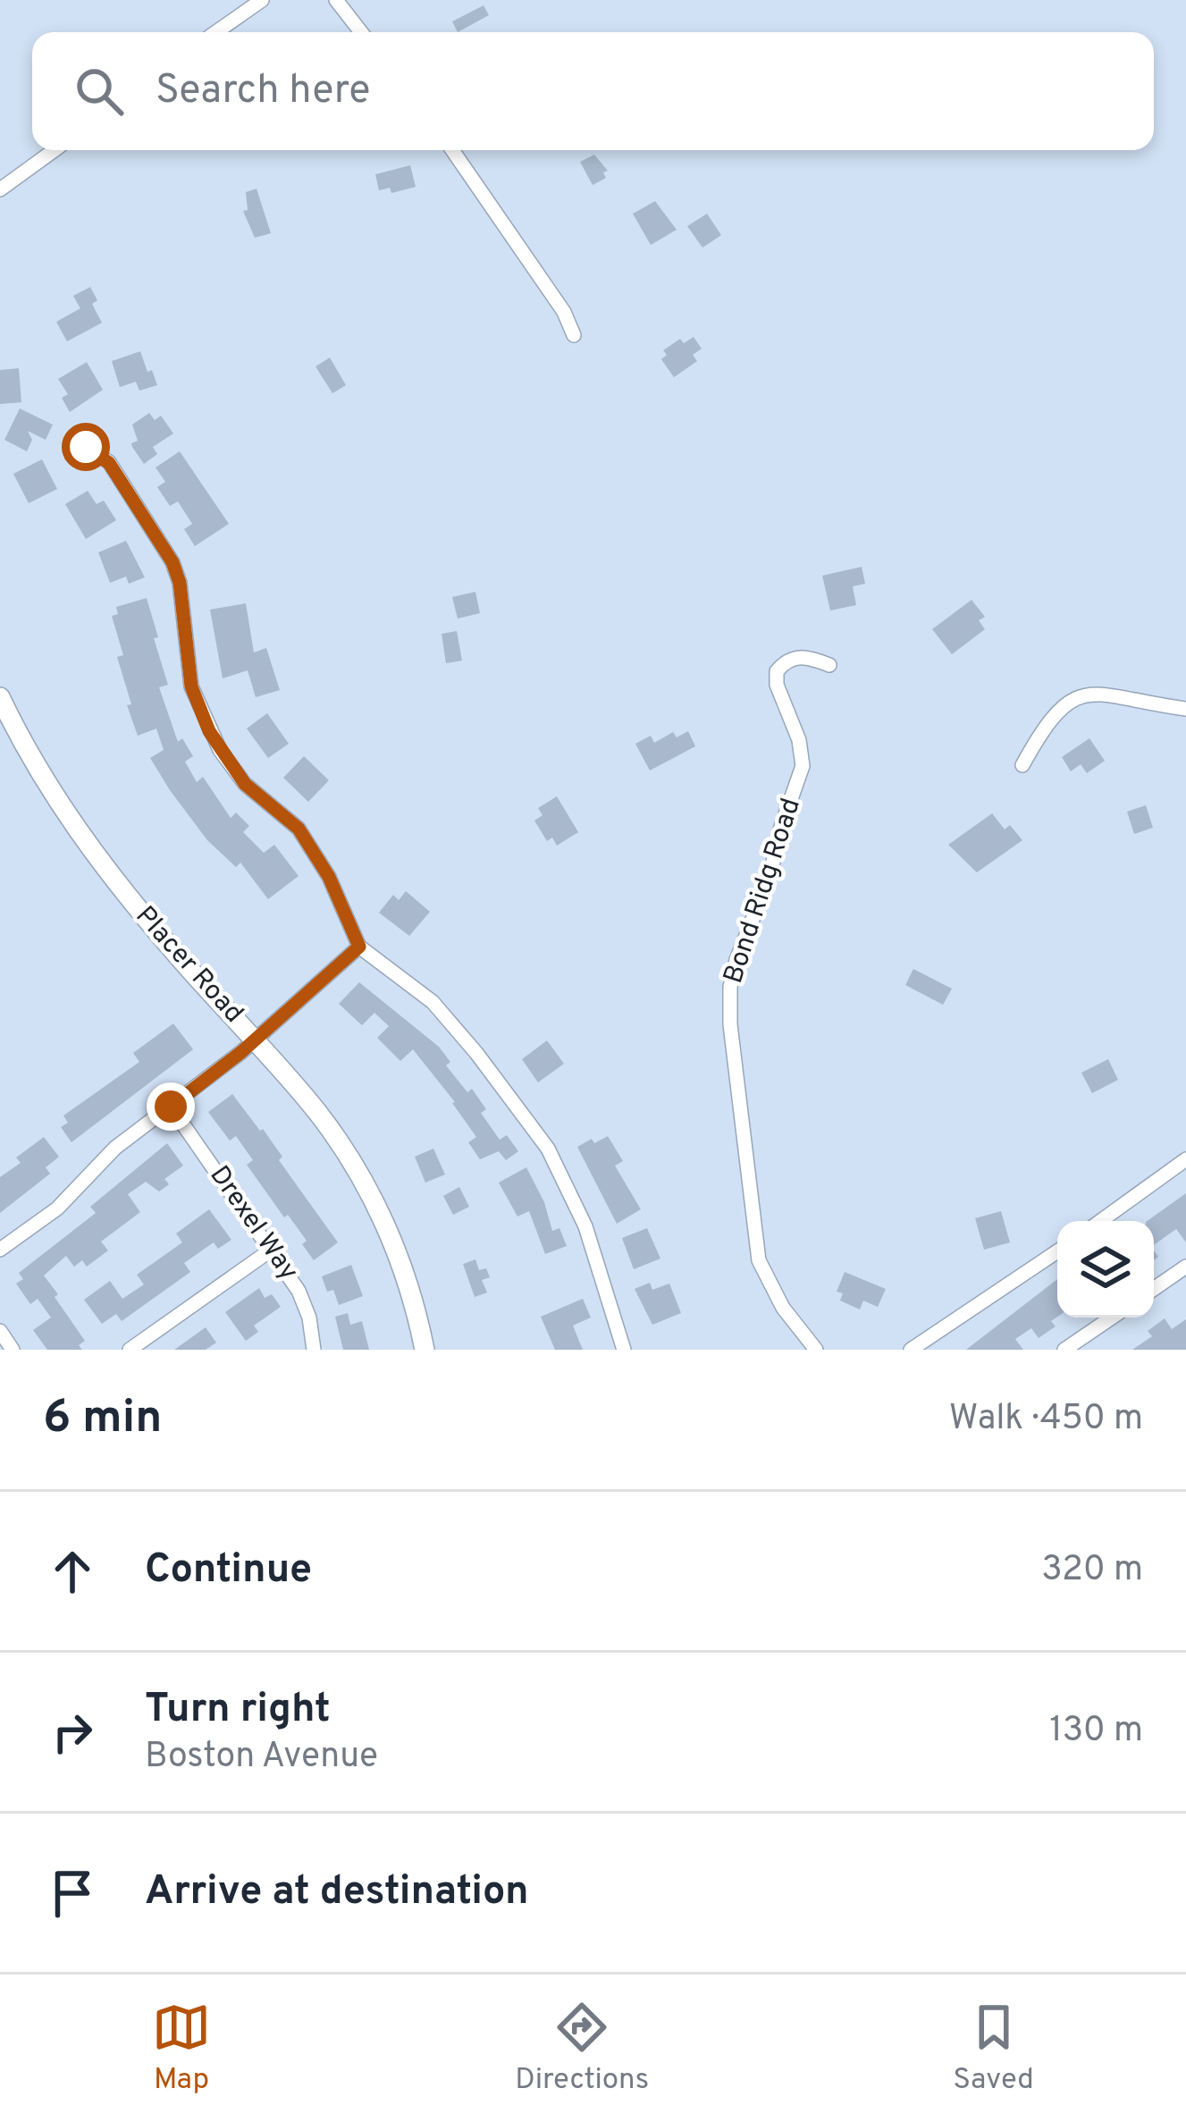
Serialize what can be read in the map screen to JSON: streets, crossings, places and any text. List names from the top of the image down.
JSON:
{
  "streets": {
    "main road": ["Placer Road"],
    "street": ["Bond Ridg Road", "Drexel Way"]
  },
  "page": {
    "search": "Search here",
    "heading": ["6 min", "Walk · 450 m"],
    "list": [
      ["Continue", "320 m"],
      ["Turn right", "Boston Avenue", "130 m"],
      "Arrive at destination"
    ],
    "nav": ["Map", "Directions", "Saved"]
  }
}
